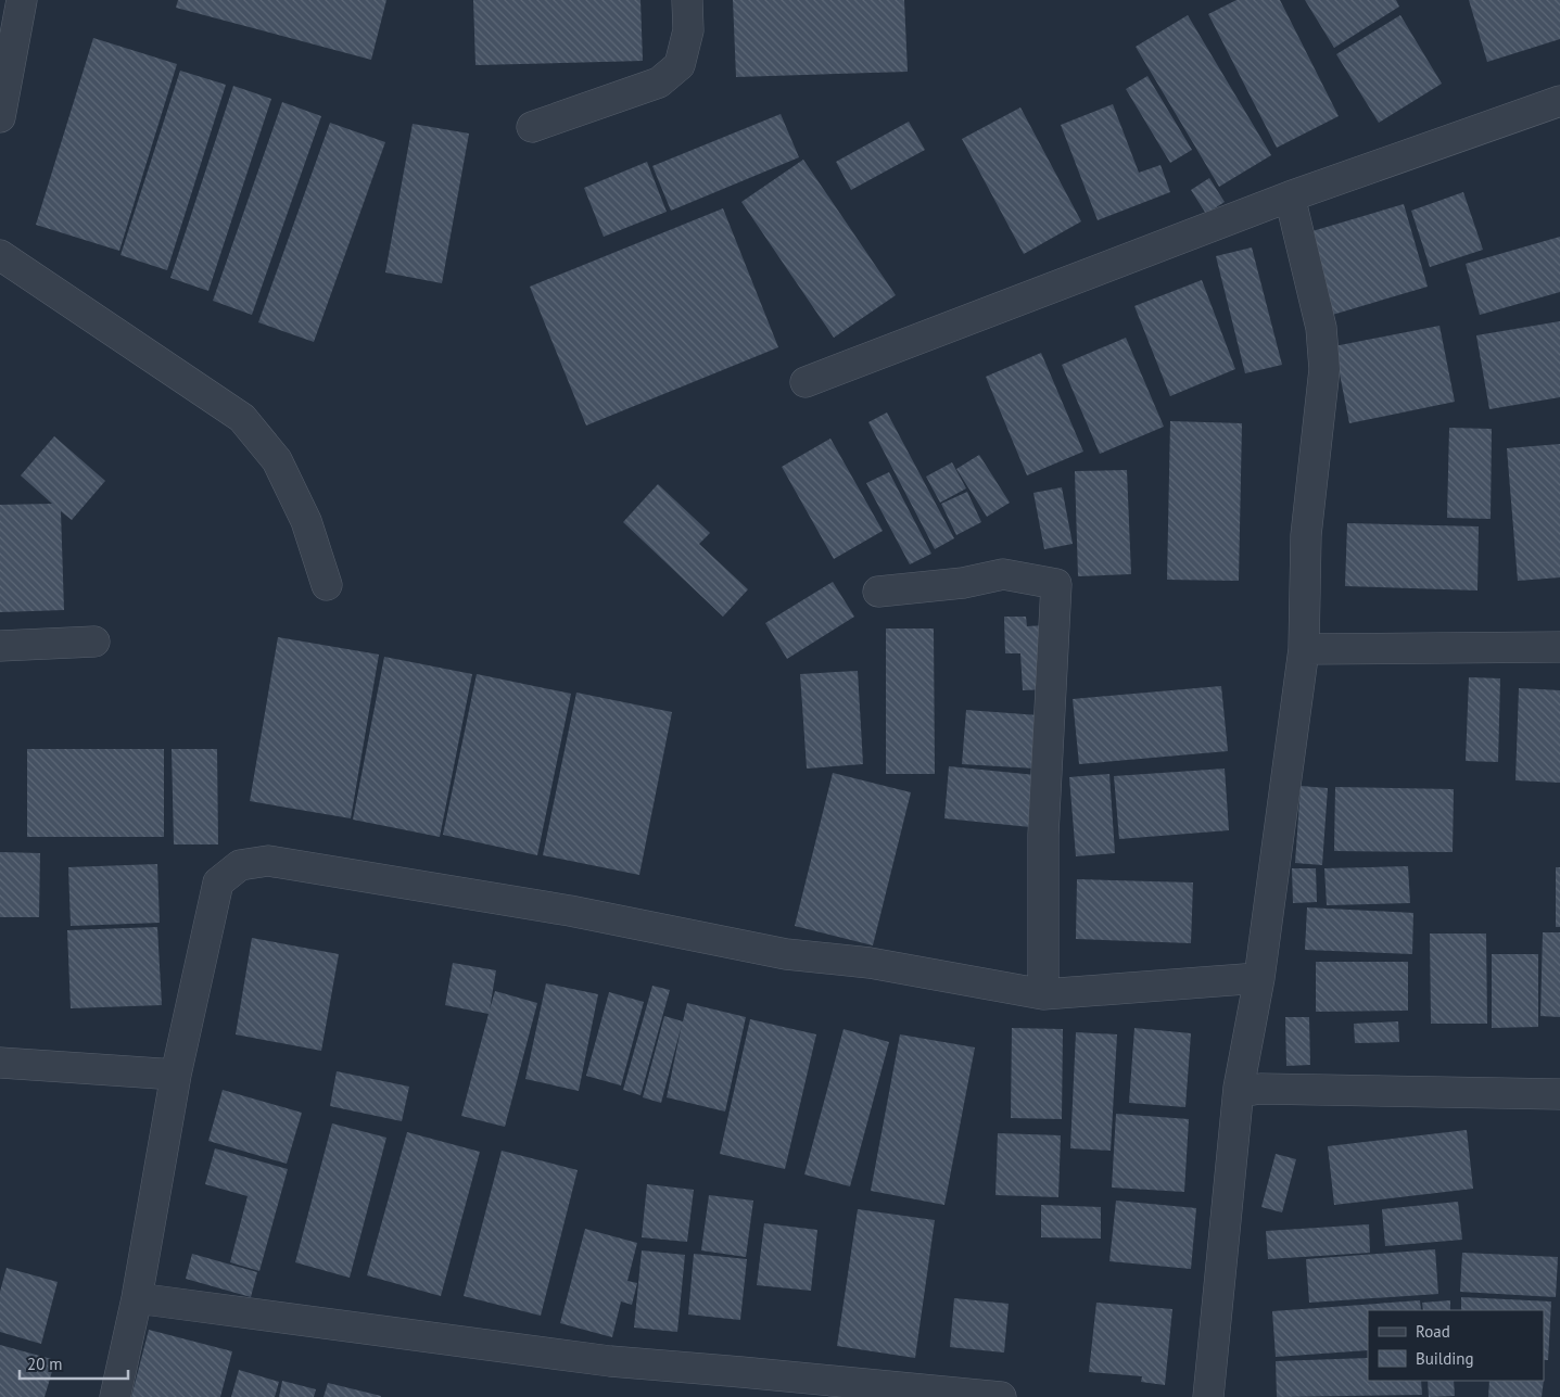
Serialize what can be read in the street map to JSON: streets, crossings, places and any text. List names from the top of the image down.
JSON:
{
  "legend": ["Road", "Building"],
  "scale_bar": "20 m"
}
